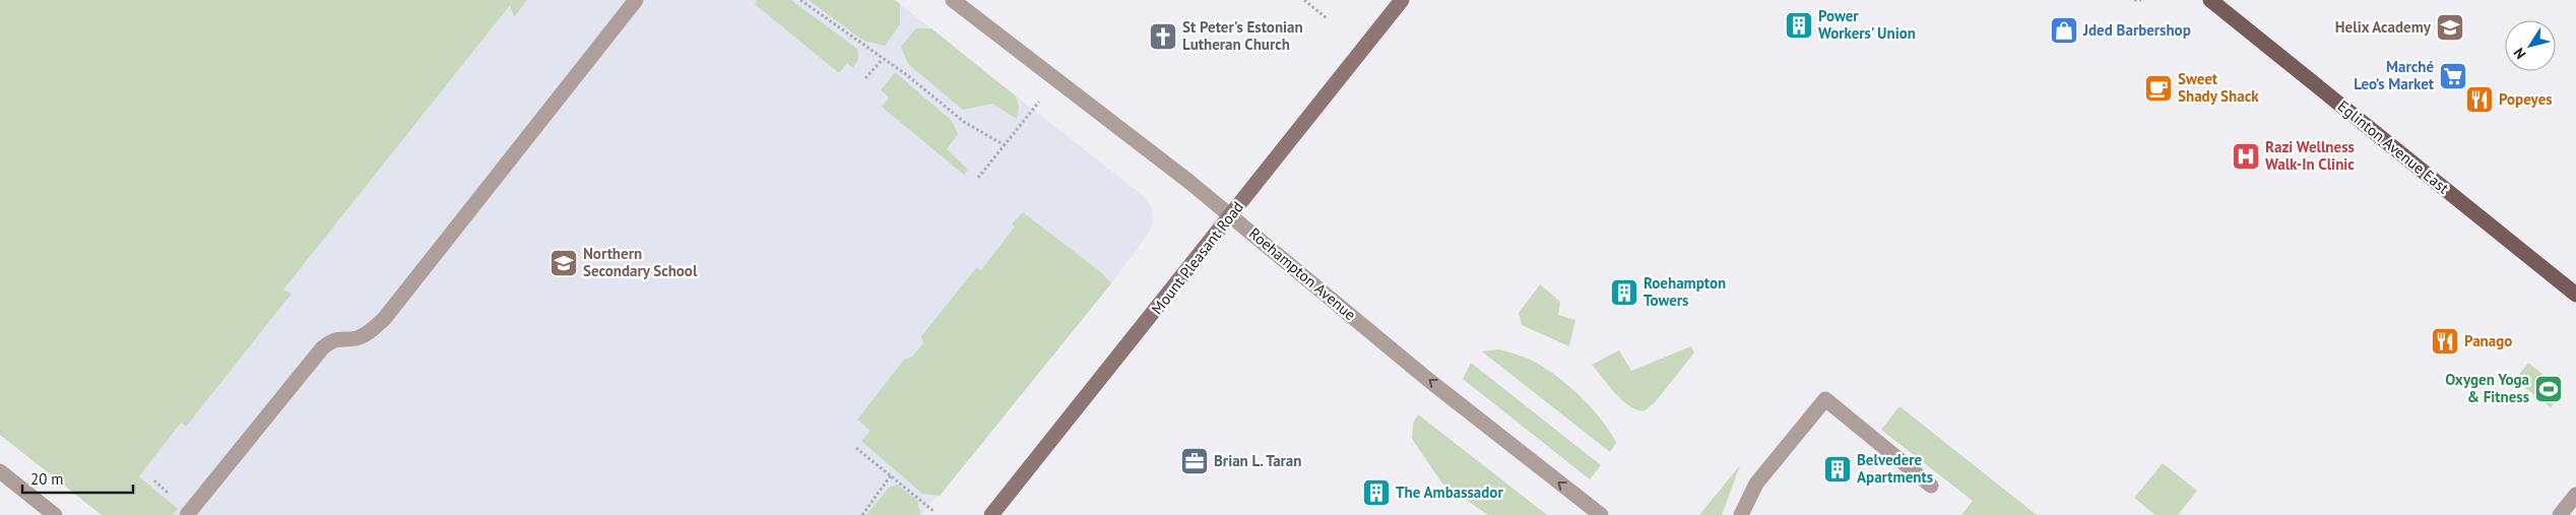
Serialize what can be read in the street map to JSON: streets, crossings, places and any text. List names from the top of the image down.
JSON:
{
  "streets": {
    "main road": ["Eglinton Avenue East", "Mount Pleasant Road"],
    "street": ["Roehampton Avenue"]
  },
  "crossings": [
    ["Mount Pleasant Road", "Roehampton Avenue"]
  ],
  "one_way": ["Roehampton Avenue"],
  "places": {
    "building": [
      "Power Workers' Union",
      "Roehampton Towers",
      "Belvedere Apartments",
      "The Ambassador"
    ],
    "school or university": ["Helix Academy", "Northern Secondary School"],
    "shop": ["Jded Barbershop"],
    "church": ["St Peter's Estonian Lutheran Church"],
    "supermarket": ["Marché Leo’s Market"],
    "cafe": ["Sweet Shady Shack"],
    "restaurant": ["Popeyes", "Panago"],
    "hospital": ["Razi Wellness Walk-In Clinic"],
    "sports": ["Oxygen Yoga & Fitness"],
    "office": ["Brian L. Taran"]
  },
  "scale_bar": "20 m",
  "north": "bottom left"
}
